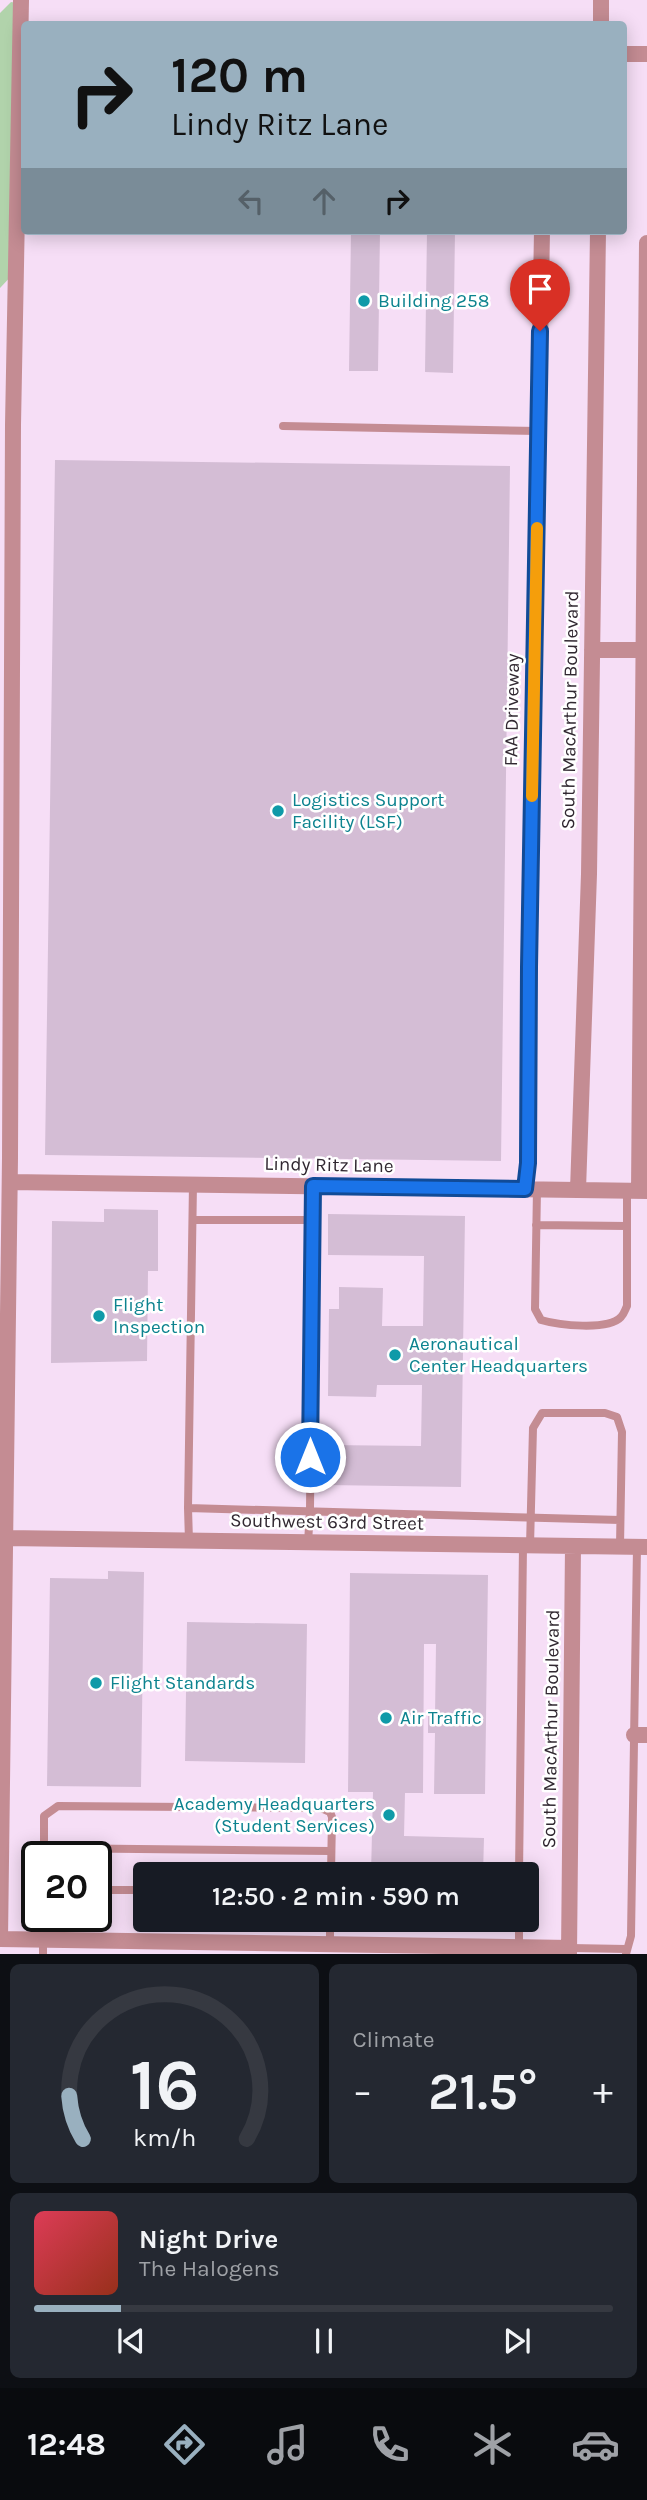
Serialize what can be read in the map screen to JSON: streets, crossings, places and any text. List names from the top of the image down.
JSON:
{
  "streets": {
    "street": [
      "FAA Driveway",
      "South MacArthur Boulevard",
      "Lindy Ritz Lane",
      "Southwest 63rd Street"
    ]
  },
  "crossings": [
    ["FAA Driveway", "Lindy Ritz Lane"],
    ["South MacArthur Boulevard", "Lindy Ritz Lane"],
    ["South MacArthur Boulevard", "Southwest 63rd Street"]
  ],
  "places": [
    "Building 258",
    "Logistics Support Facility (LSF)",
    "Flight Inspection",
    "Aeronautical Center Headquarters",
    "Flight Standards",
    "Air Traffic",
    "Academy Headquarters (Student Services)"
  ],
  "page": {
    "turn": ["120 m", "Lindy Ritz Lane"],
    "limit": "20",
    "trip": "12:50 · 2 min · 590 m",
    "tile": "Climate",
    "heat": ["−", "21.5°", "+"],
    "song": ["Night Drive", "The Halogens"],
    "tabs": "12:48",
    "gauge": ["16", "km/h"]
  }
}
